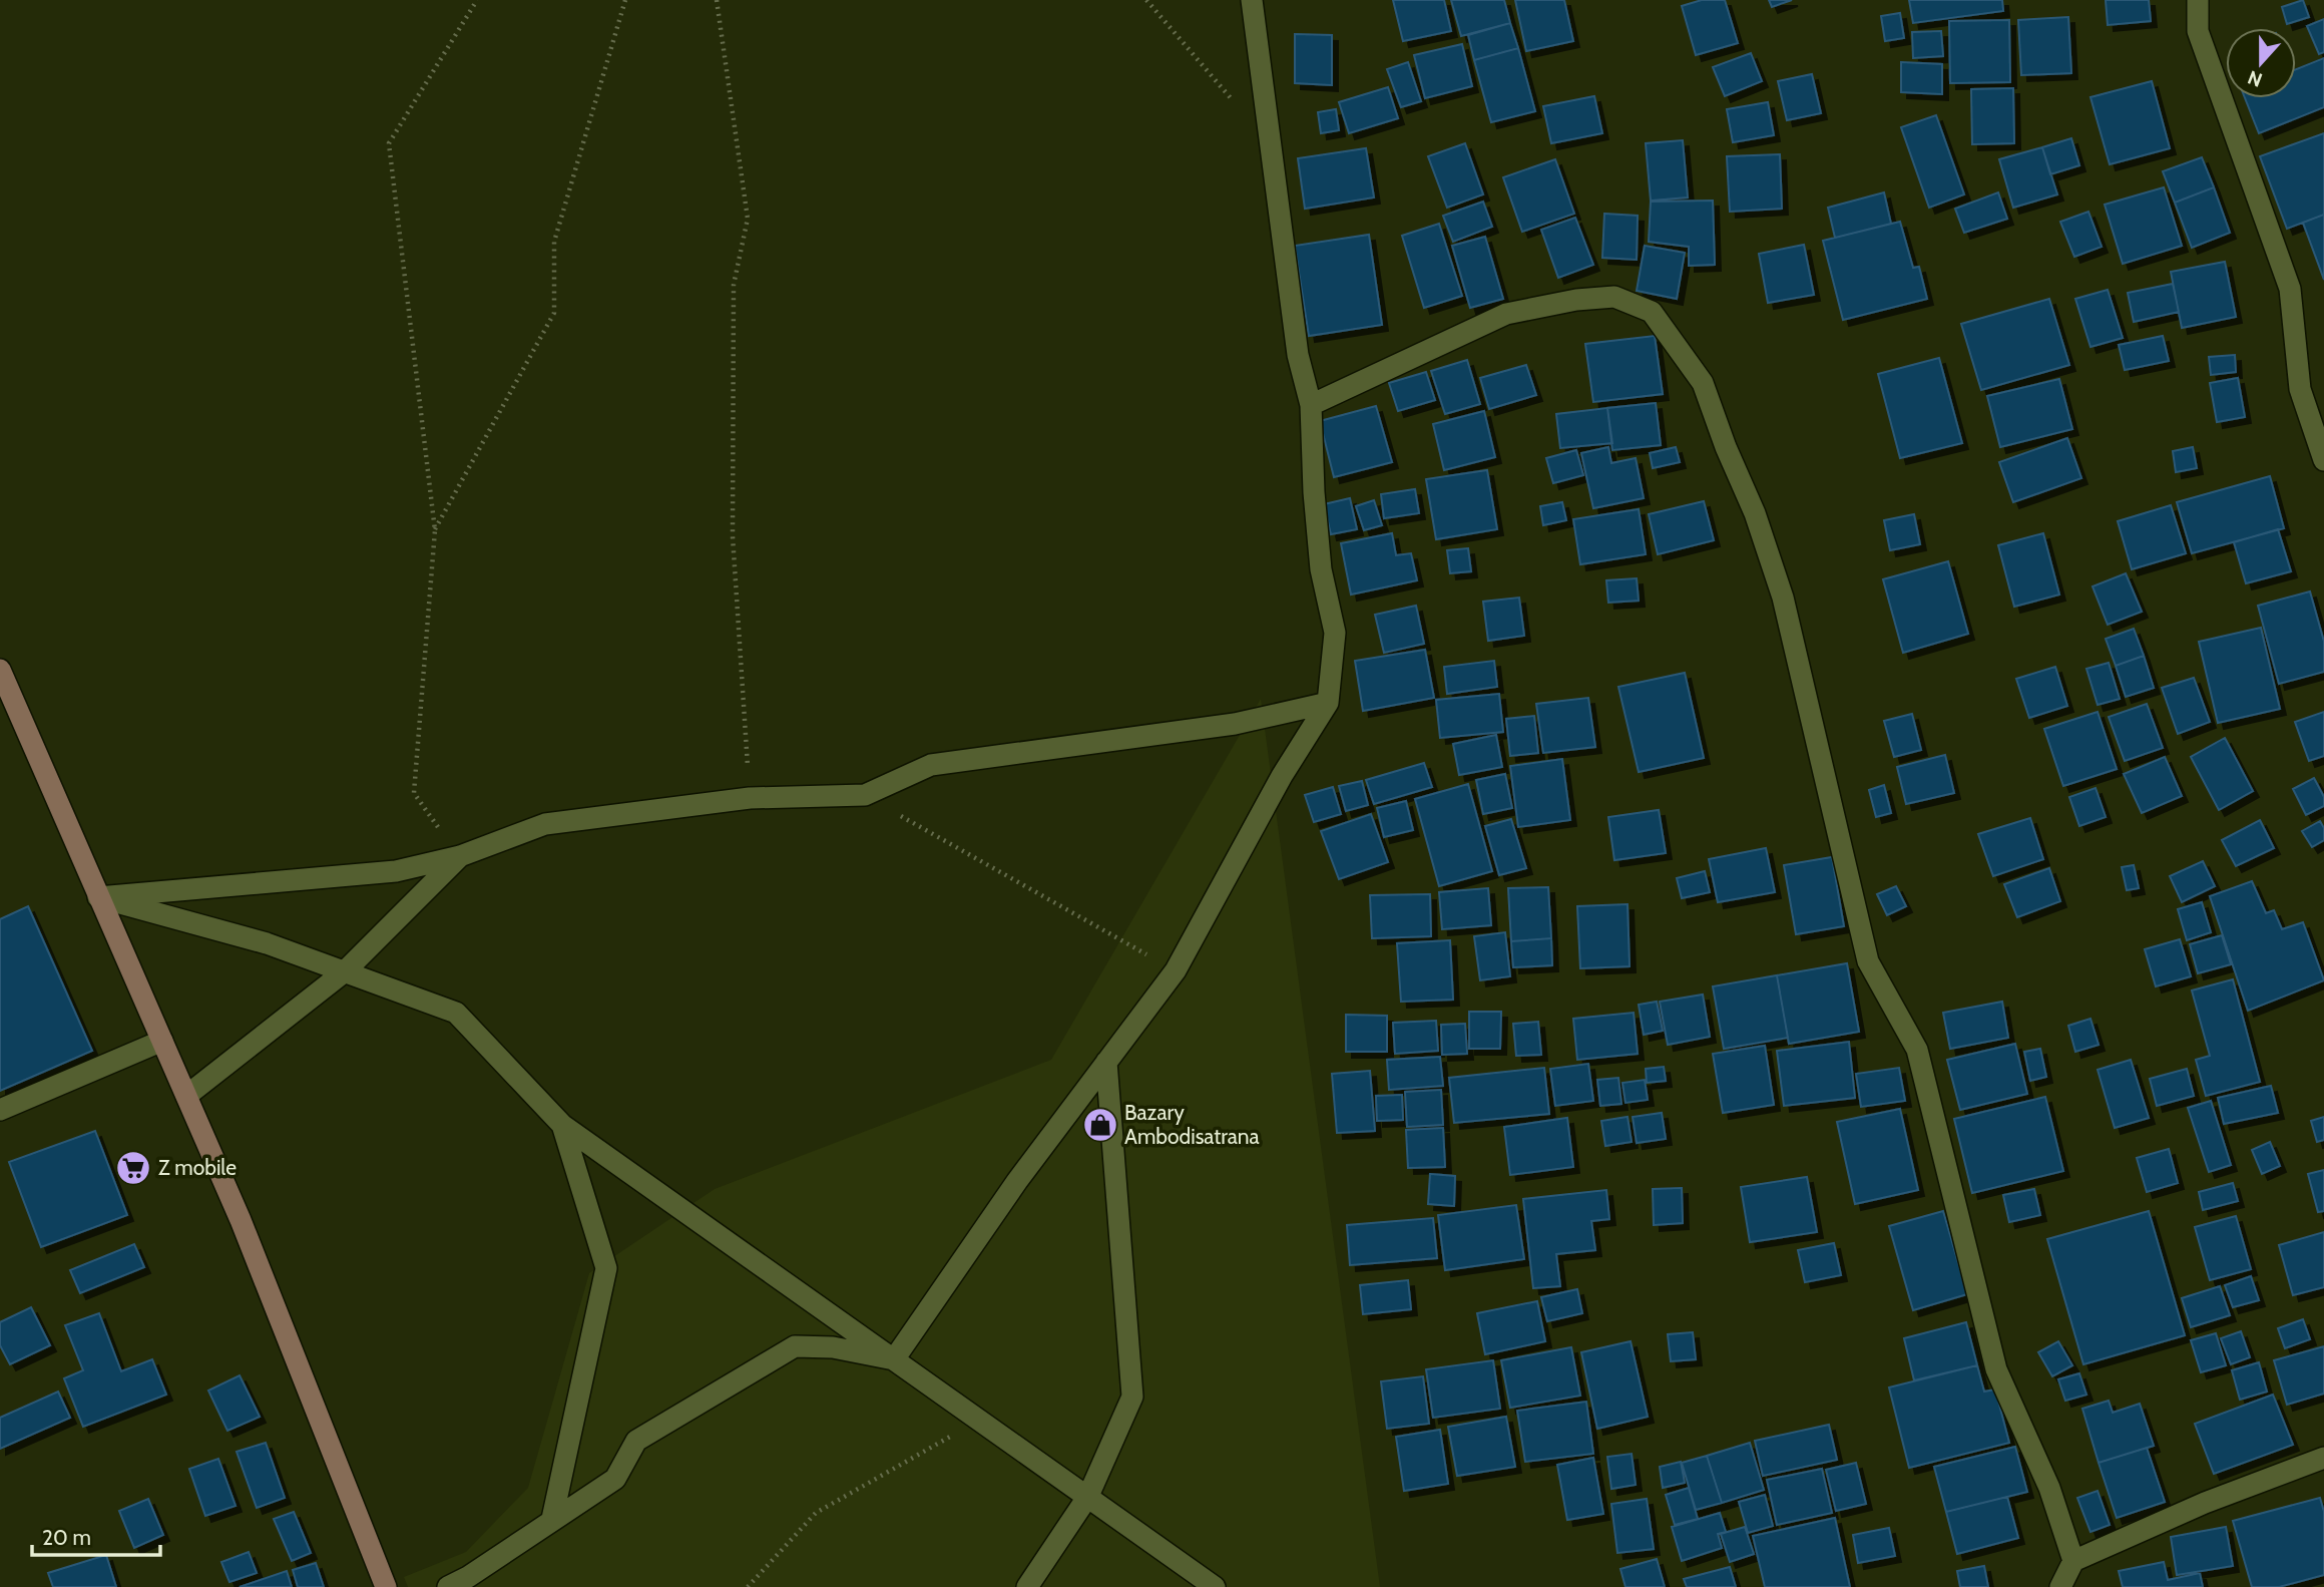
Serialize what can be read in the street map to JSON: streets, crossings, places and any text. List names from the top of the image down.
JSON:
{
  "places": {
    "shop": ["Bazary Ambodisatrana"],
    "supermarket": ["Z mobile"]
  },
  "scale_bar": "20 m",
  "north": "bottom"
}
